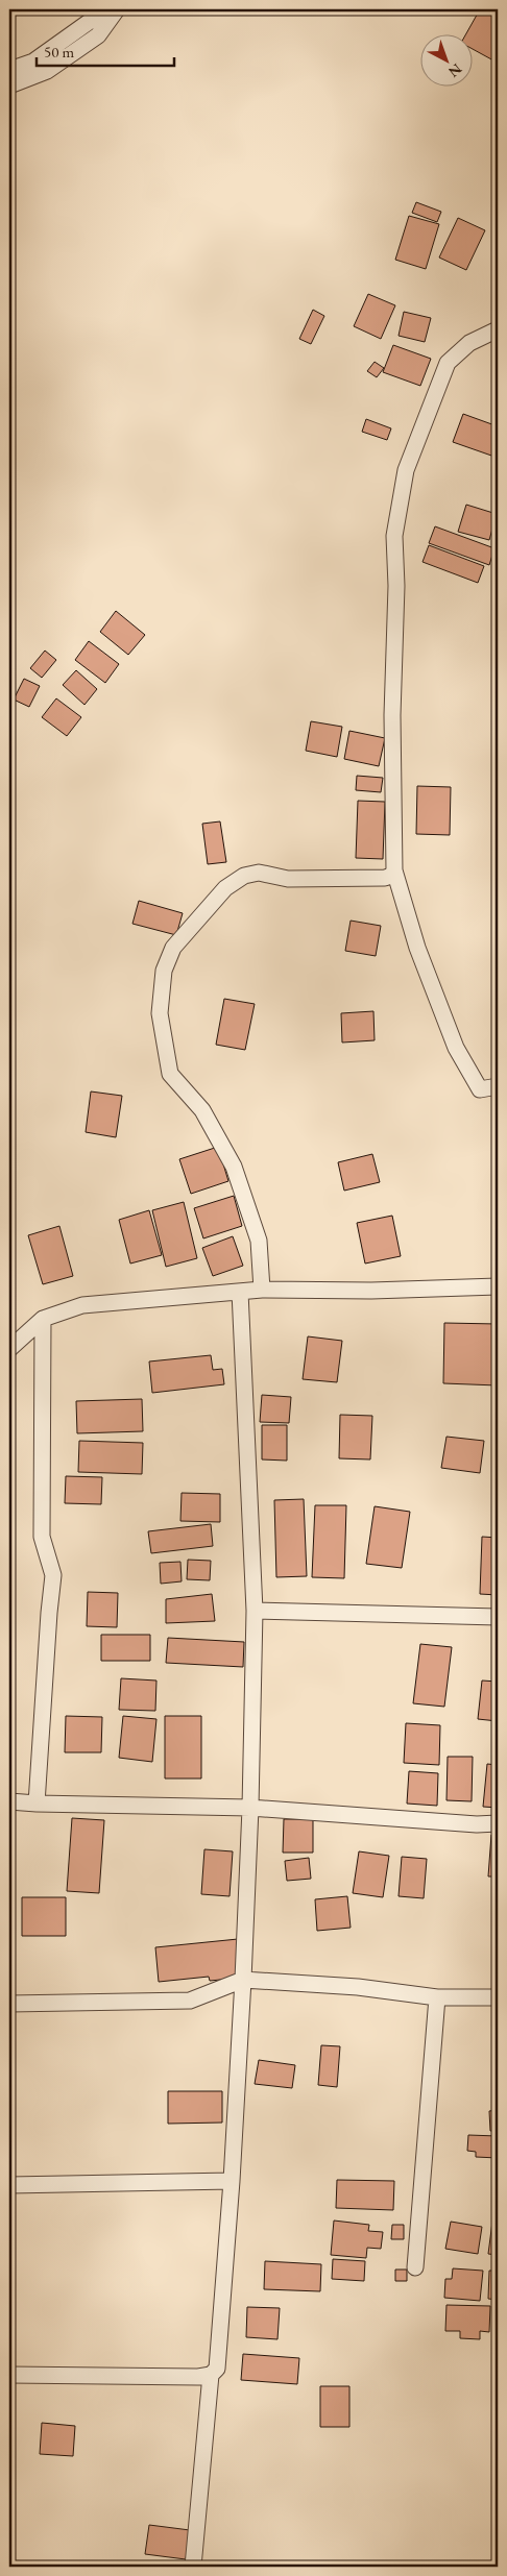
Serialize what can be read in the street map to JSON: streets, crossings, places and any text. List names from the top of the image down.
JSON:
{
  "scale_bar": "50 m",
  "north": "bottom right"
}
